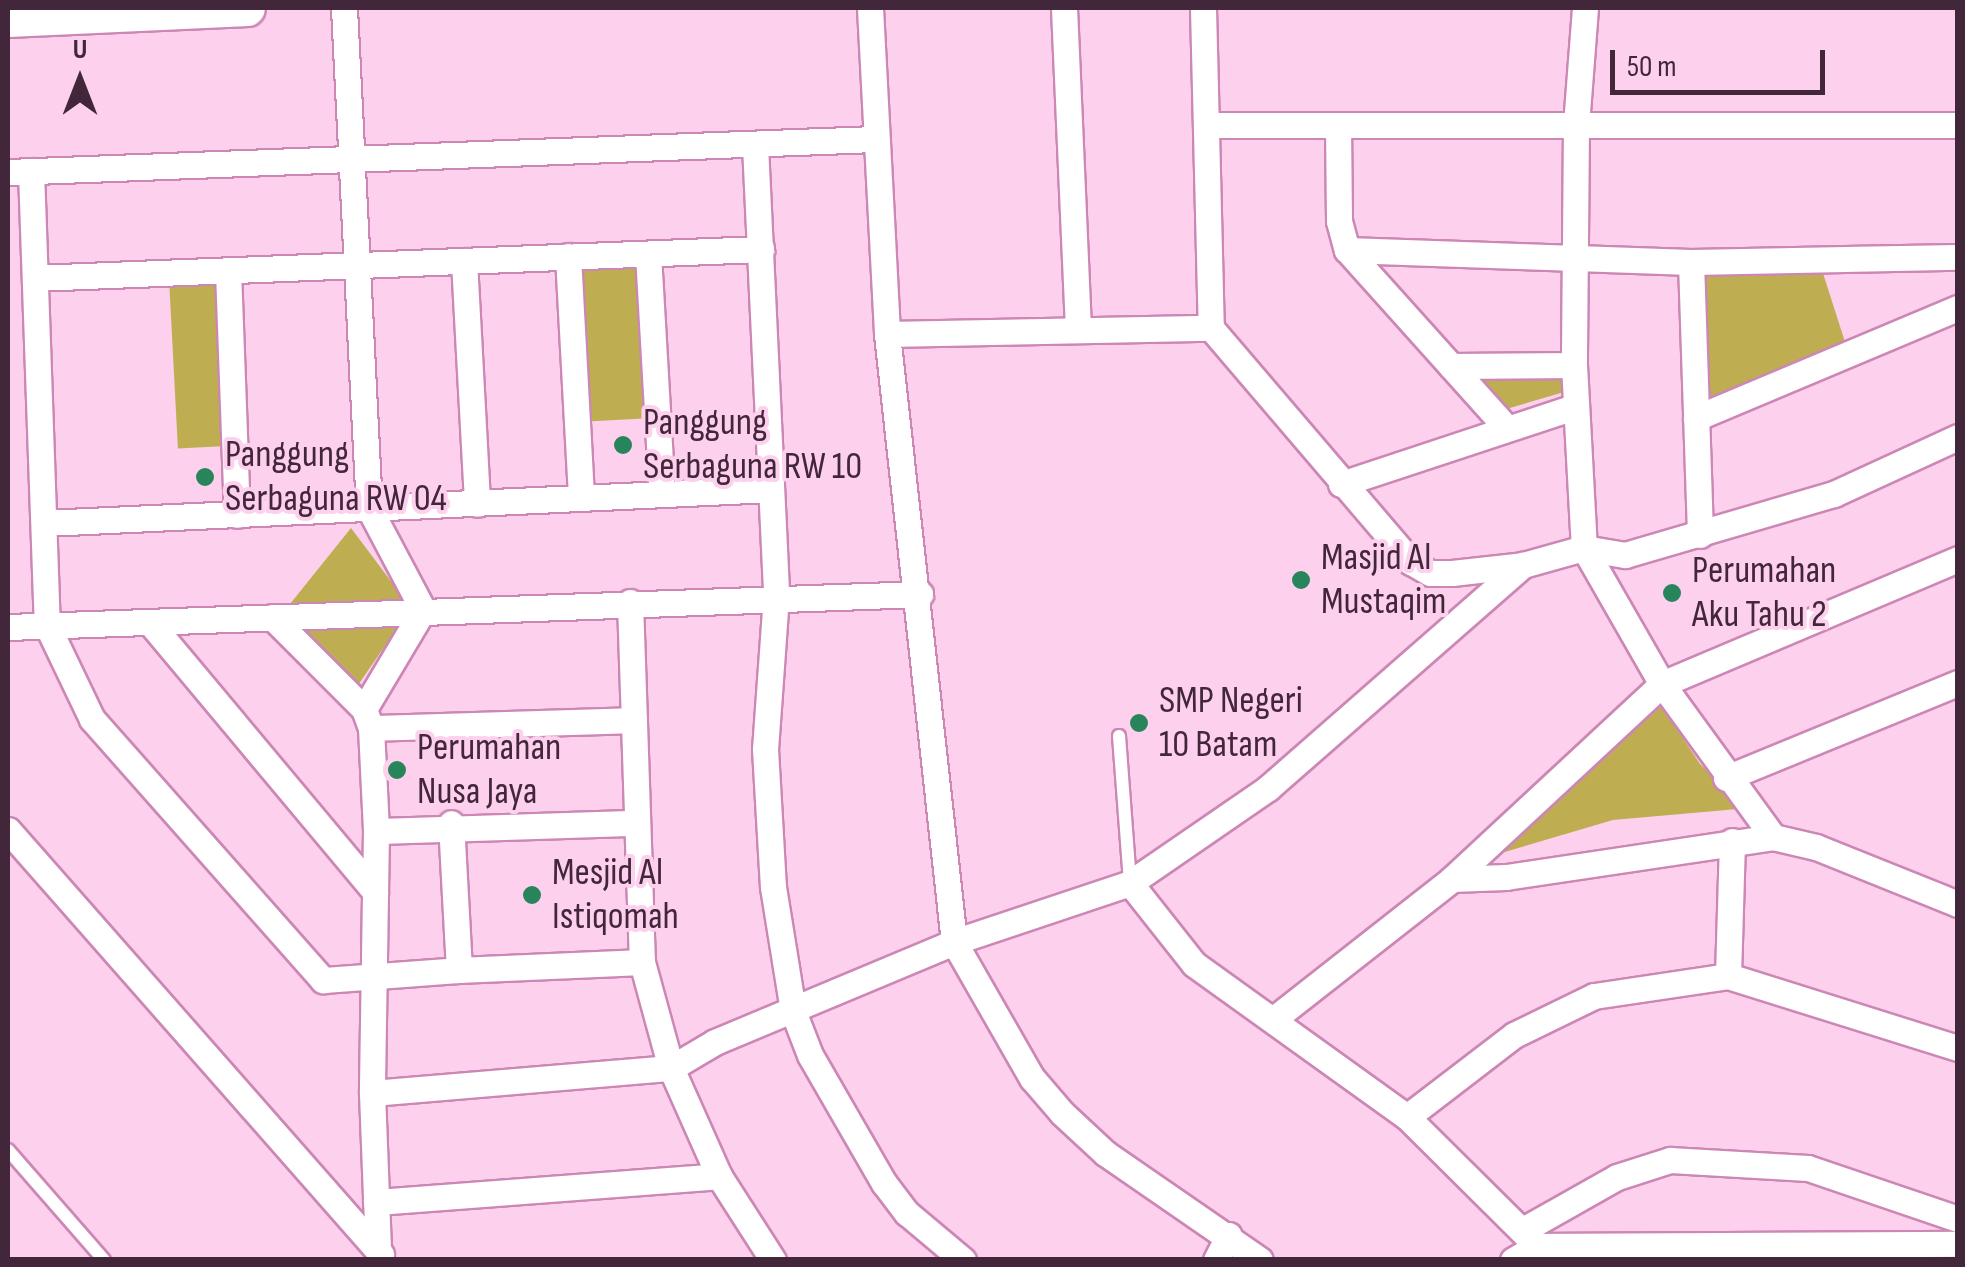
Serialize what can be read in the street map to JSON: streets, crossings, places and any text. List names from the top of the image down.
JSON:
{
  "places": [
    "Panggung Serbaguna RW 10",
    "Panggung Serbaguna RW 04",
    "Masjid Al Mustaqim",
    "Perumahan Aku Tahu 2",
    "SMP Negeri 10 Batam",
    "Perumahan Nusa Jaya",
    "Mesjid Al Istiqomah"
  ],
  "scale_bar": "50 m",
  "north": "top"
}
